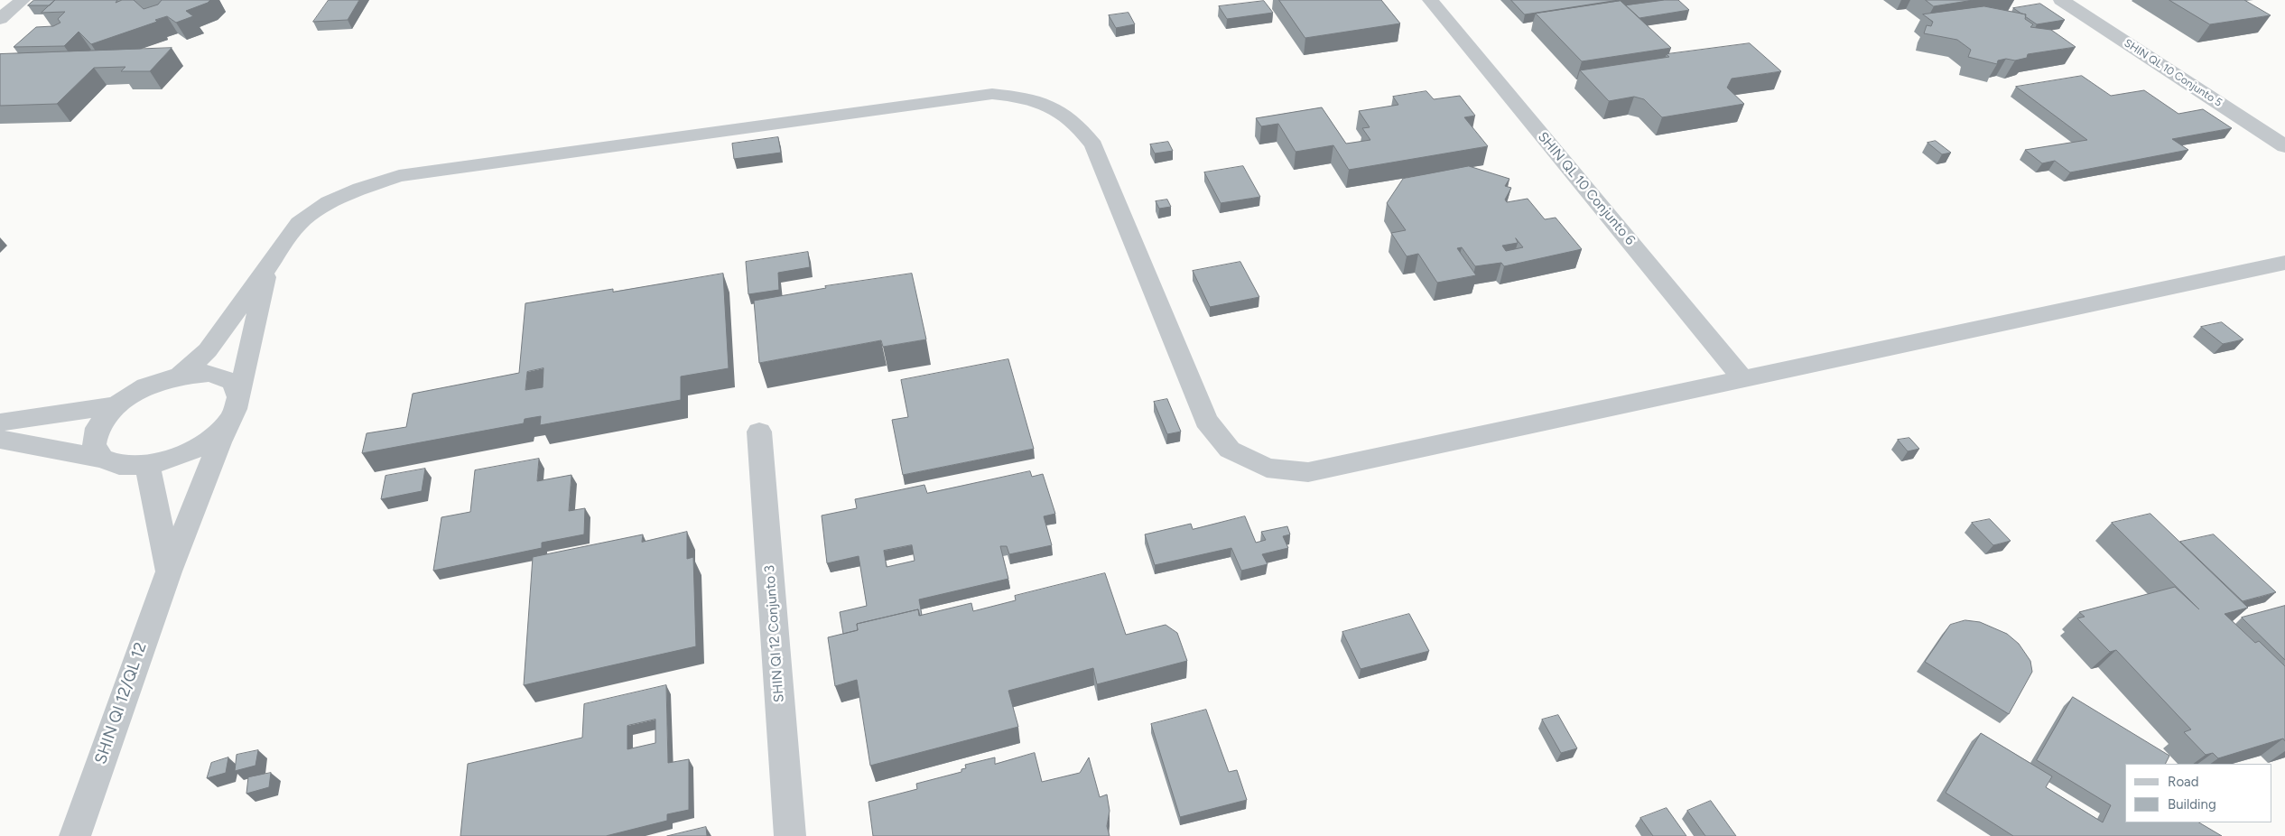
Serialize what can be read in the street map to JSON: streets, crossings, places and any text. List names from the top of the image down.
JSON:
{
  "streets": {
    "street": [
      "SHIN QL 10 Conjunto 5",
      "SHIN QL 10 Conjunto 6",
      "SHIN QI 12 Conjunto 3",
      "SHIN QI 12/QL 12"
    ]
  },
  "legend": ["Road", "Building"]
}
